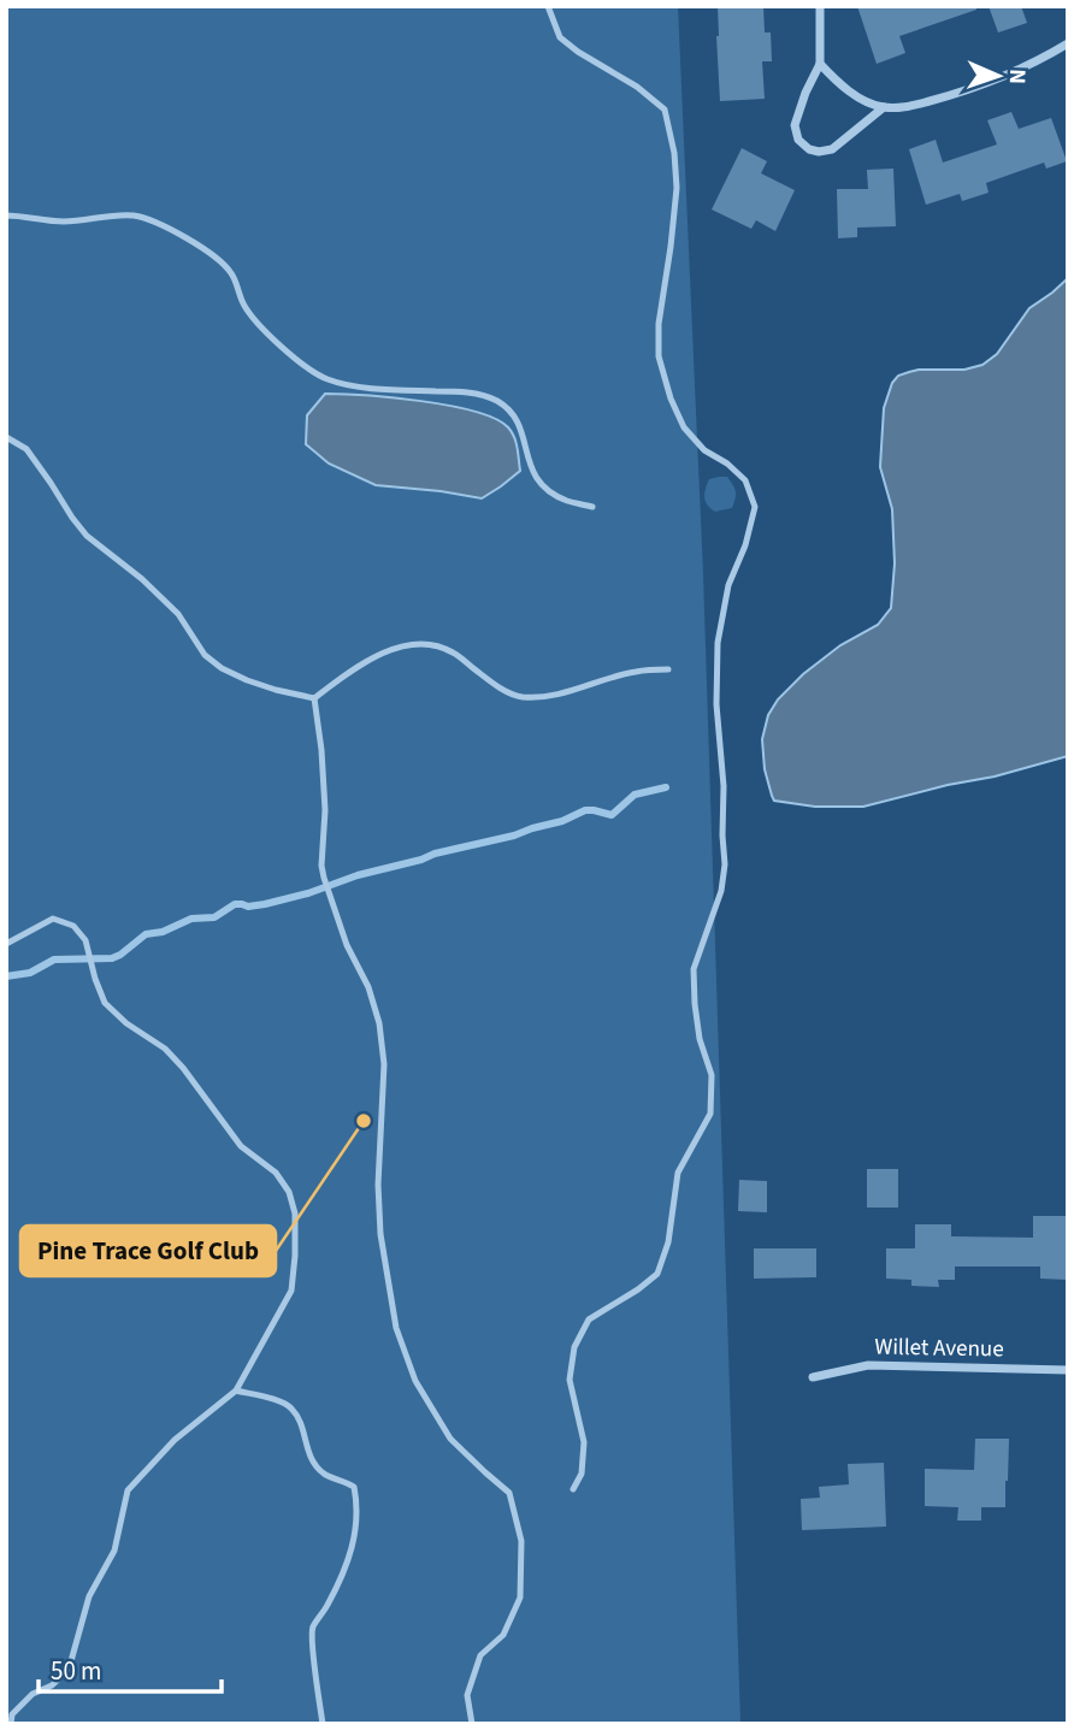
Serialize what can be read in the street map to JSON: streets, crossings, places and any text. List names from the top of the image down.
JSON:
{
  "streets": {
    "street": ["Willet Avenue"]
  },
  "places": ["Pine Trace Golf Club"],
  "scale_bar": "50 m",
  "north": "right"
}
